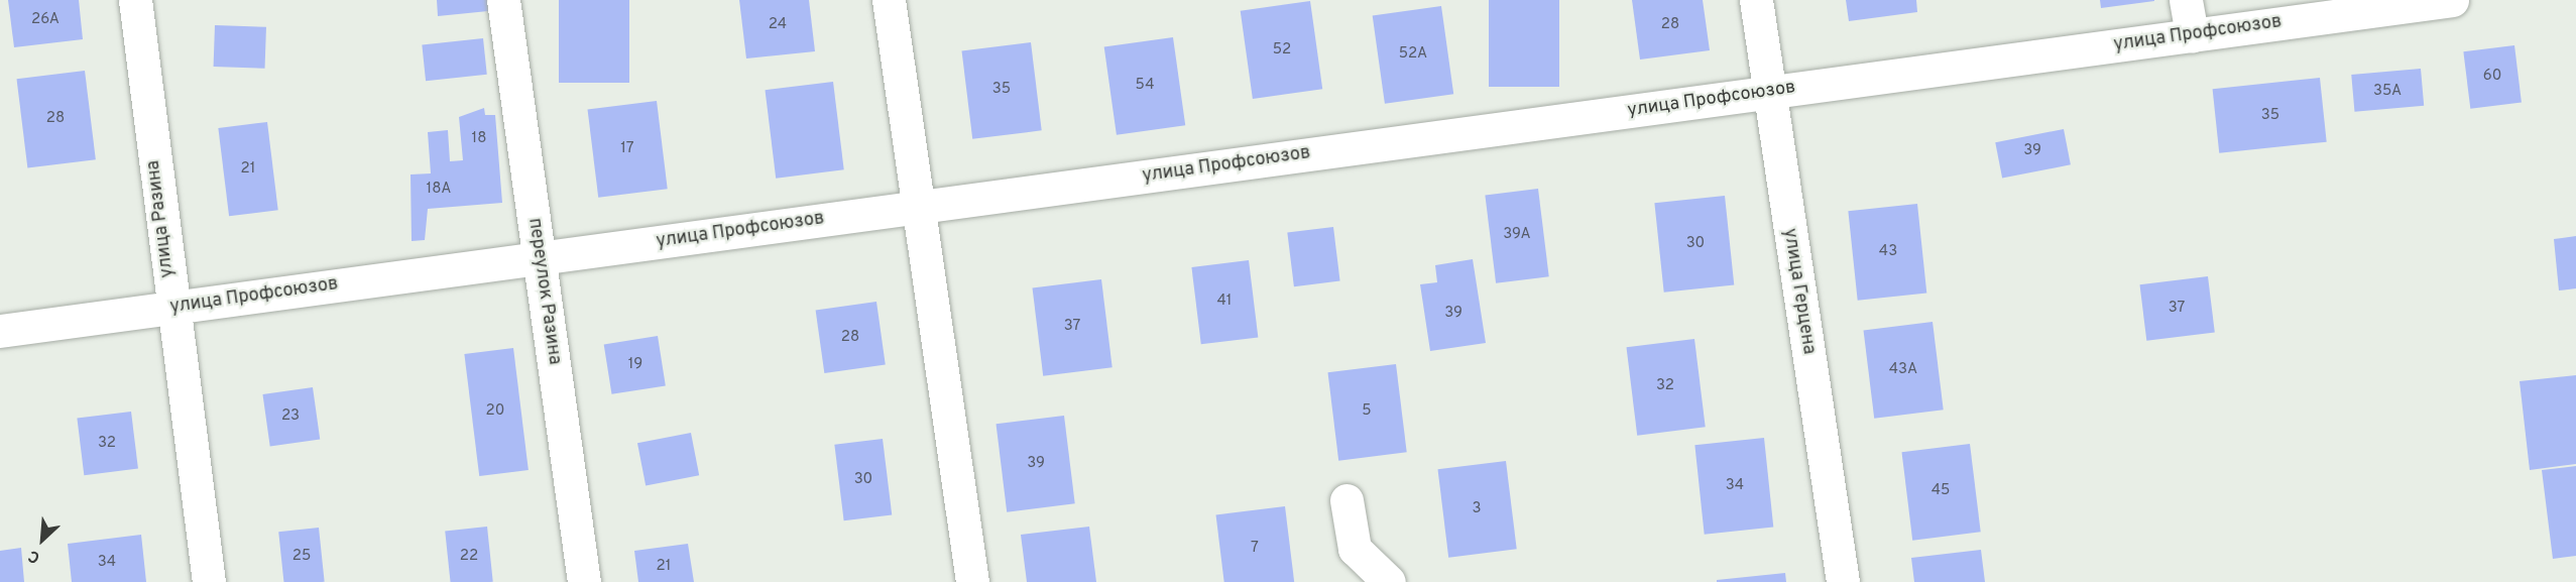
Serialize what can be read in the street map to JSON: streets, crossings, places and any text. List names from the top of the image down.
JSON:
{
  "streets": {
    "street": [
      "улица Профсоюзов",
      "улица Разина",
      "переулок Разина",
      "улица Герцена"
    ]
  },
  "crossings": [
    ["улица Профсоюзов", "улица Разина"],
    ["улица Профсоюзов", "переулок Разина"],
    ["улица Профсоюзов", "улица Герцена"]
  ],
  "house_numbers": [
    "26А",
    "24",
    "28",
    "52",
    "52А",
    "60",
    "54",
    "35",
    "35А",
    "35",
    "28",
    "18",
    "17",
    "39",
    "21",
    "18А",
    "39А",
    "30",
    "43",
    "41",
    "37",
    "39",
    "37",
    "28",
    "19",
    "43А",
    "32",
    "20",
    "5",
    "23",
    "32",
    "39",
    "30",
    "34",
    "45",
    "3",
    "7",
    "25",
    "22",
    "34",
    "21"
  ],
  "north": "bottom left"
}
